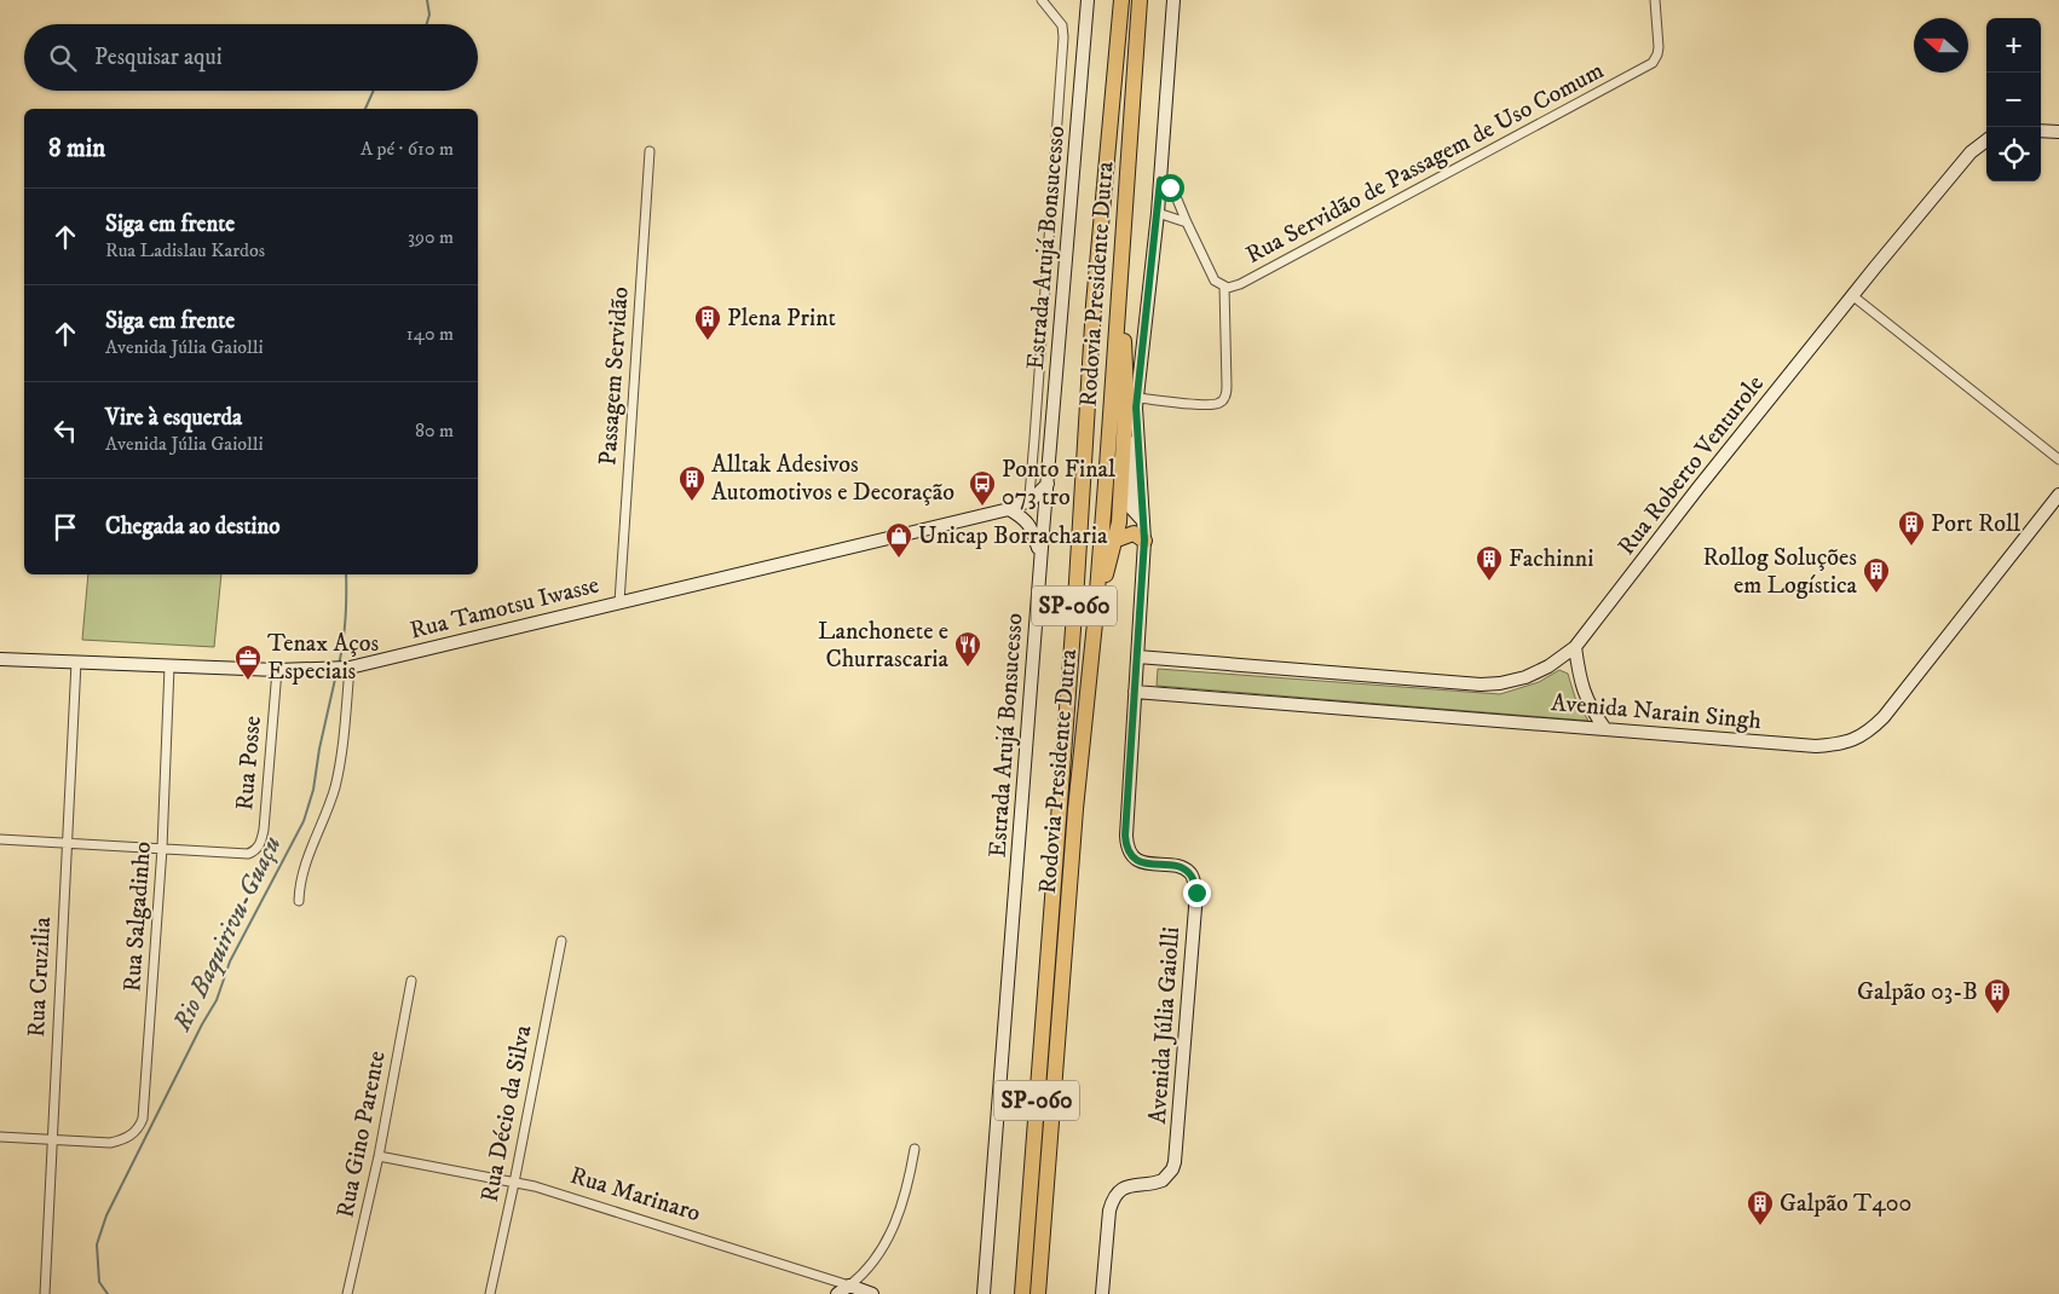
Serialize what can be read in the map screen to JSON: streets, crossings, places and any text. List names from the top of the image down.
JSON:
{
  "streets": {
    "highway": ["Rodovia Presidente Dutra", "SP-060"],
    "street": [
      "Rua Servidão de Passagem de Uso Comum",
      "Estrada Arujá Bonsucesso",
      "Passagem Servidão",
      "Rua Roberto Venturole",
      "Rua Tamotsu Iwasse",
      "Avenida Narain Singh",
      "Rua Posse",
      "Rua Salgadinho",
      "Rua Cruzilia",
      "Avenida Júlia Gaiolli",
      "Rua Décio da Silva",
      "Rua Gino Parente",
      "Rua Marinaro"
    ]
  },
  "crossings": [
    ["Rua Servidão de Passagem de Uso Comum", "Avenida Júlia Gaiolli"],
    ["Estrada Arujá Bonsucesso", "Rua Tamotsu Iwasse"],
    ["Passagem Servidão", "Rua Tamotsu Iwasse"],
    ["Rua Roberto Venturole", "Avenida Júlia Gaiolli"],
    ["Rua Tamotsu Iwasse", "Rua Posse"],
    ["Rua Tamotsu Iwasse", "Rua Salgadinho"],
    ["Rua Tamotsu Iwasse", "Rua Cruzilia"],
    ["Avenida Narain Singh", "Avenida Júlia Gaiolli"],
    ["Rua Posse", "Rua Salgadinho"],
    ["Rua Salgadinho", "Rua Cruzilia"],
    ["Rua Décio da Silva", "Rua Marinaro"],
    ["Rua Gino Parente", "Rua Marinaro"]
  ],
  "water": ["Rio Baquirivu-Guaçu"],
  "places": {
    "building": [
      "Plena Print",
      "Alltak Adesivos Automotivos e Decoração",
      "Port Roll",
      "Fachinni",
      "Rollog Soluções em Logística",
      "Galpão 03-B",
      "Galpão T400"
    ],
    "bus stop": ["Ponto Final 073 tro"],
    "shop": ["Unicap Borracharia"],
    "restaurant": ["Lanchonete e Churrascaria"],
    "office": ["Tenax Aços Especiais"]
  },
  "north": "left",
  "page": {
    "map_buttons": ["+", "−"],
    "search": "Pesquisar aqui",
    "heading": ["8 min", "A pé · 610 m"],
    "list": [
      ["Siga em frente", "Rua Ladislau Kardos", "390 m"],
      ["Siga em frente", "Avenida Júlia Gaiolli", "140 m"],
      ["Vire à esquerda", "Avenida Júlia Gaiolli", "80 m"],
      "Chegada ao destino"
    ]
  }
}
